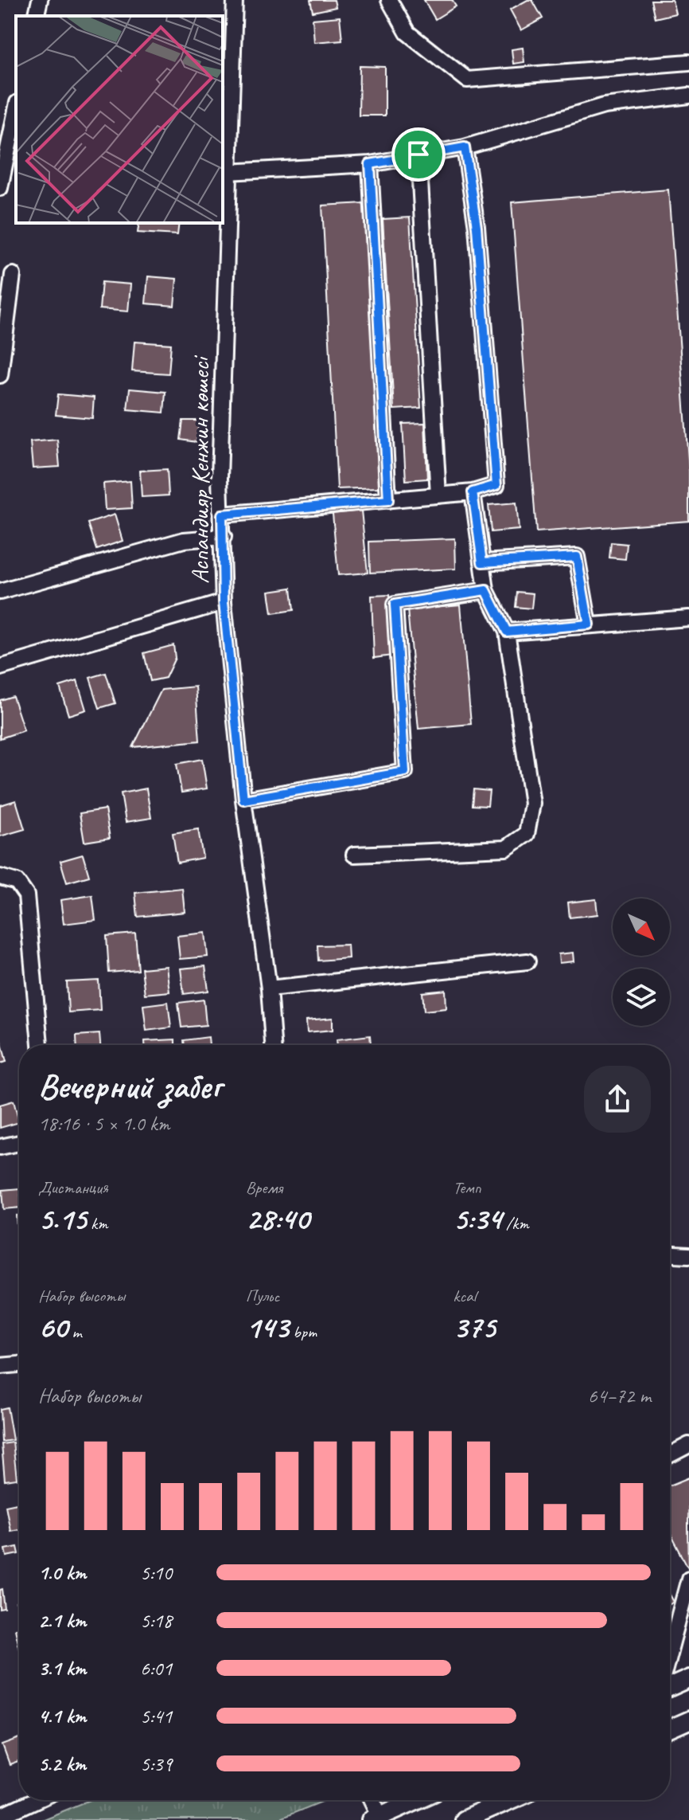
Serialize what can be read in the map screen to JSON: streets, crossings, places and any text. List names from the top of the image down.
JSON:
{
  "streets": {
    "street": ["Аспандияр Кенжин көшесі"]
  },
  "north": "bottom right",
  "page": {
    "heading": ["Вечерний забег", "18:16 · 5 × 1.0 km"],
    "stats": [
      ["Дистанция", "5.15 km"],
      ["Время", "28:40"],
      ["Темп", "5:34 /km"],
      ["Набор высоты", "60 m"],
      ["Пульс", "143 bpm"],
      ["kcal", "375"]
    ],
    "chart": ["Набор высоты", "64–72 m"],
    "list": [
      {
        "name": "1.0 km",
        "note": "5:10"
      },
      {
        "name": "2.1 km",
        "note": "5:18"
      },
      {
        "name": "3.1 km",
        "note": "6:01"
      },
      {
        "name": "4.1 km",
        "note": "5:41"
      },
      {
        "name": "5.2 km",
        "note": "5:39"
      }
    ]
  }
}
